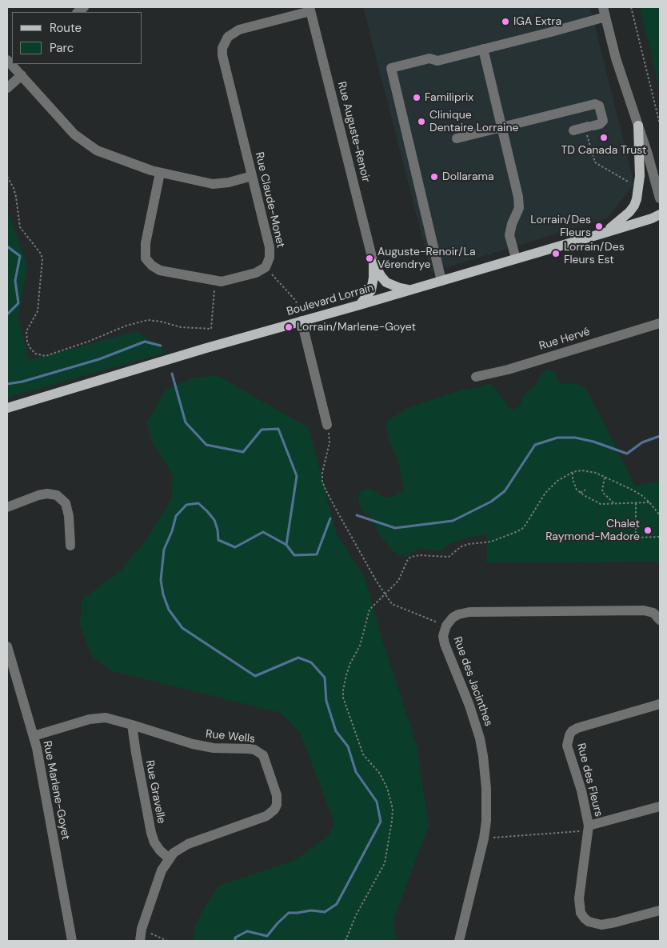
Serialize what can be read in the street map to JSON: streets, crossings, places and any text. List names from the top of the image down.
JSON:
{
  "streets": {
    "main road": ["Boulevard Lorrain"],
    "street": [
      "Rue Auguste-Renoir",
      "Rue Claude-Monet",
      "Rue Hervé",
      "Rue des Jacinthes",
      "Rue Wells",
      "Rue des Fleurs",
      "Rue Marlene-Goyet",
      "Rue Gravelle"
    ]
  },
  "crossings": [
    ["Rue Auguste-Renoir", "Rue Claude-Monet"],
    ["Rue Wells", "Rue Marlene-Goyet"],
    ["Rue Wells", "Rue Gravelle"]
  ],
  "places": [
    "IGA Extra",
    "Familiprix",
    "Clinique Dentaire Lorraine",
    "TD Canada Trust",
    "Dollarama",
    "Lorrain/Des Fleurs",
    "Lorrain/Des Fleurs Est",
    "Auguste-Renoir/La Vérendrye",
    "Lorrain/Marlene-Goyet",
    "Chalet Raymond-Madore"
  ],
  "legend": ["Route", "Parc"]
}
